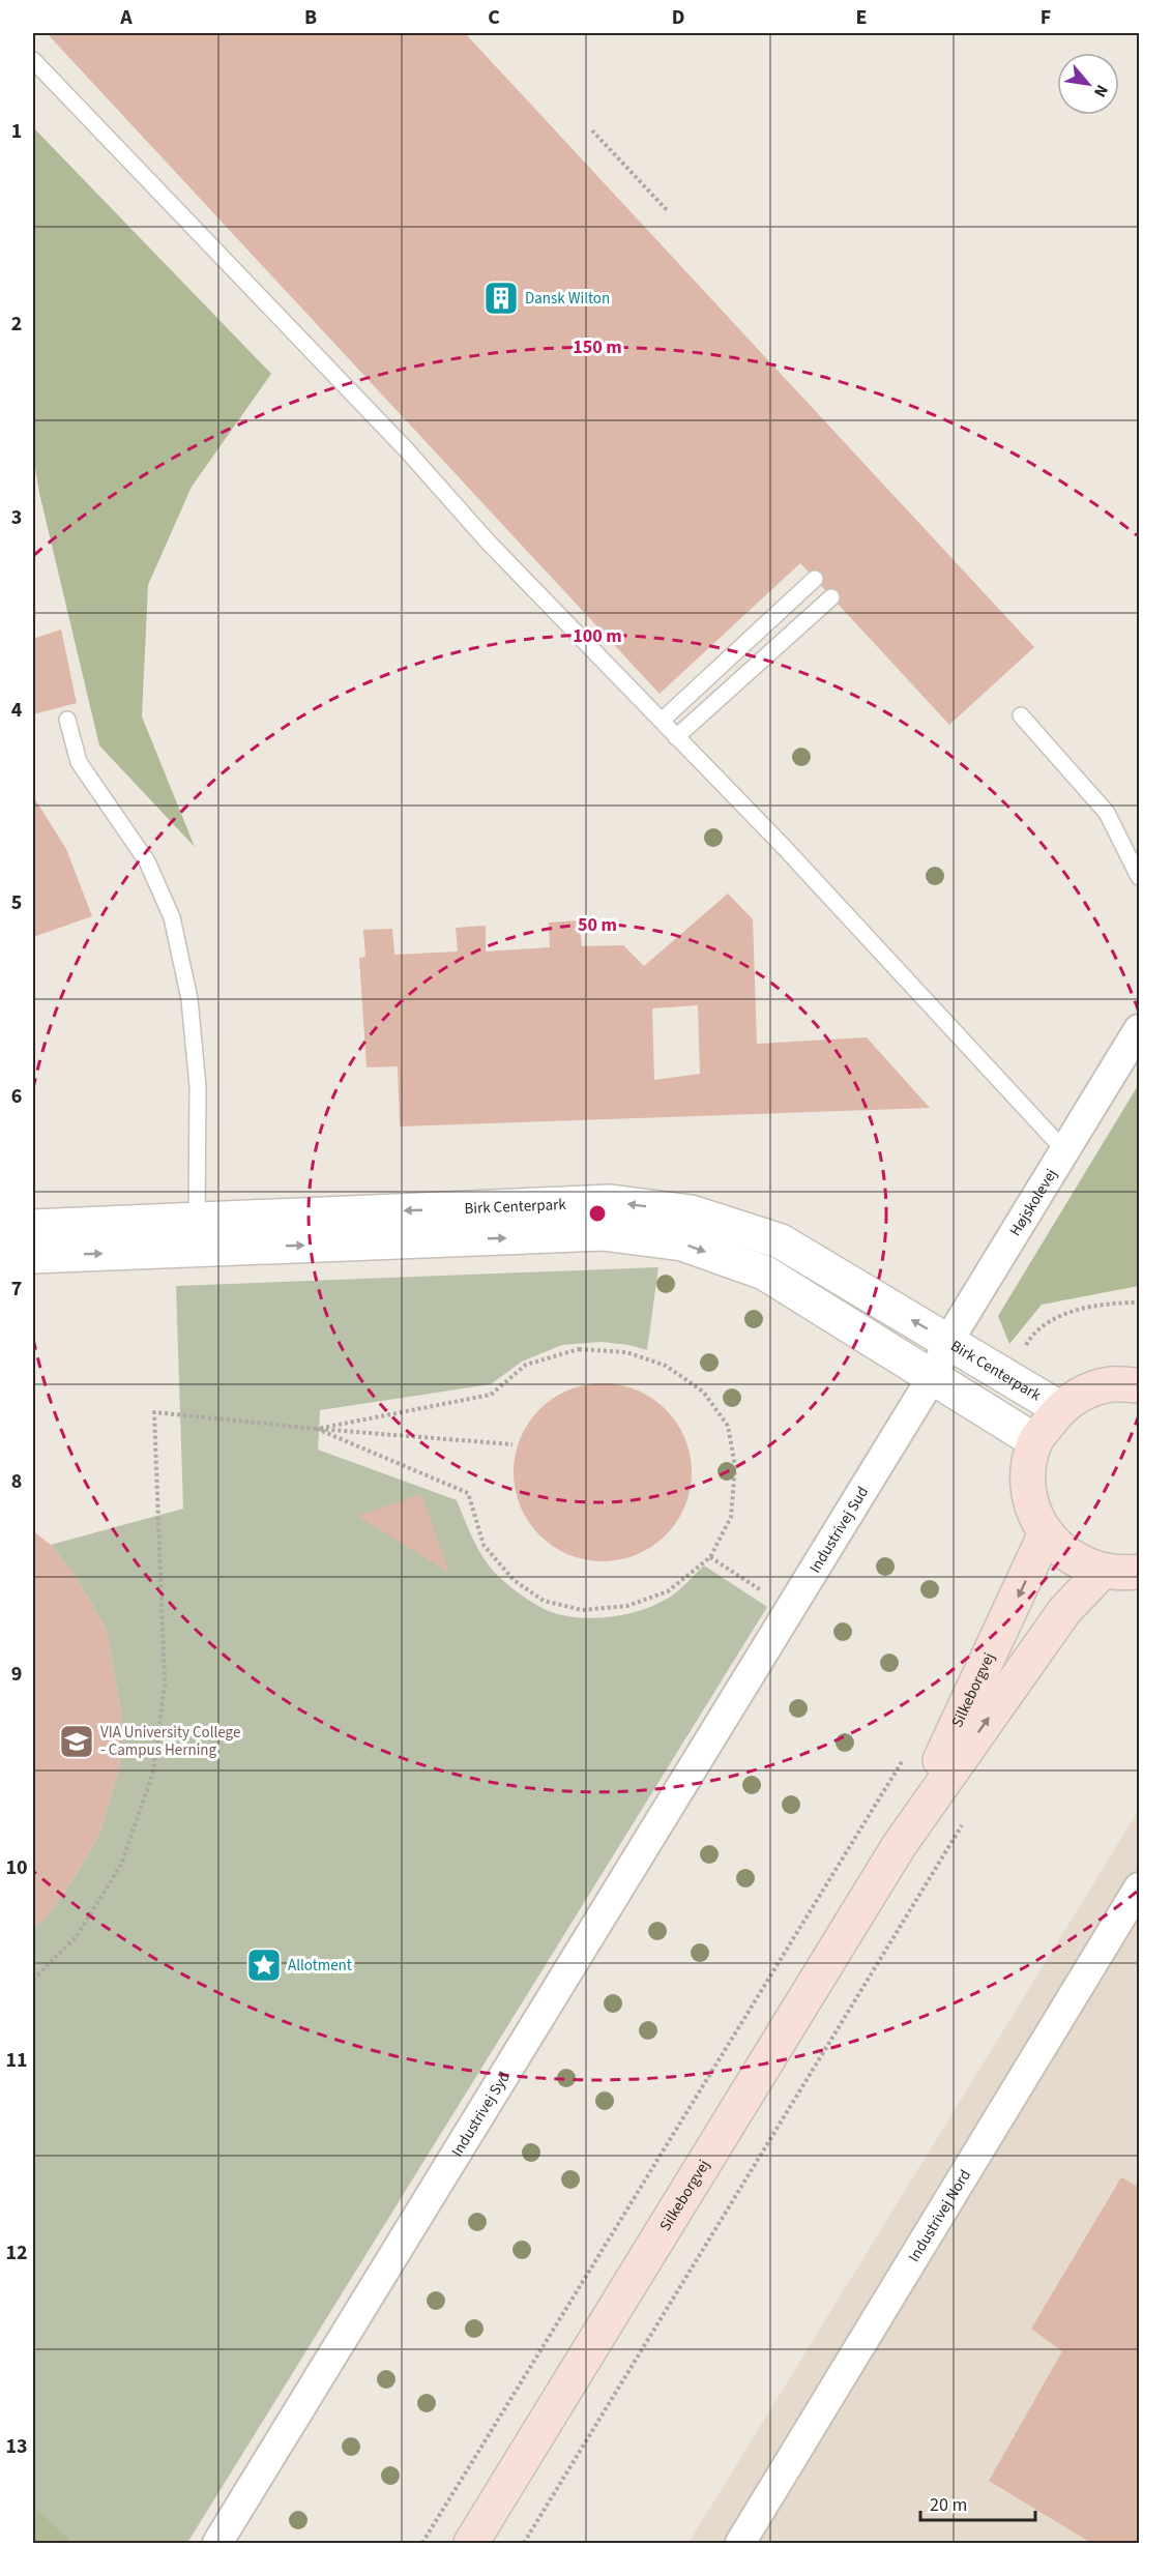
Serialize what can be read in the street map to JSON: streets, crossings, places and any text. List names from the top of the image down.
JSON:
{
  "streets": {
    "main road": ["Silkeborgvej"],
    "street": [
      "Højskolevej",
      "Birk Centerpark",
      "Industrivej Sud",
      "Industrivej Syd",
      "Industrivej Nord"
    ]
  },
  "crossings": [
    ["Højskolevej", "Birk Centerpark"],
    ["Højskolevej", "Industrivej Sud"],
    ["Birk Centerpark", "Industrivej Sud"],
    ["Industrivej Sud", "Industrivej Syd"]
  ],
  "places": {
    "building": ["Dansk Wilton"],
    "school or university": ["VIA University College - Campus Herning"],
    "place": ["Allotment"]
  },
  "scale_bar": "20 m",
  "north": "bottom right",
  "grid": {
    "columns": [
      "A",
      "B",
      "C",
      "D",
      "E",
      "F"
    ],
    "rows": [
      "1",
      "2",
      "3",
      "4",
      "5",
      "6",
      "7",
      "8",
      "9",
      "10",
      "11",
      "12",
      "13"
    ]
  },
  "rings": ["150 m", "100 m", "50 m"]
}
